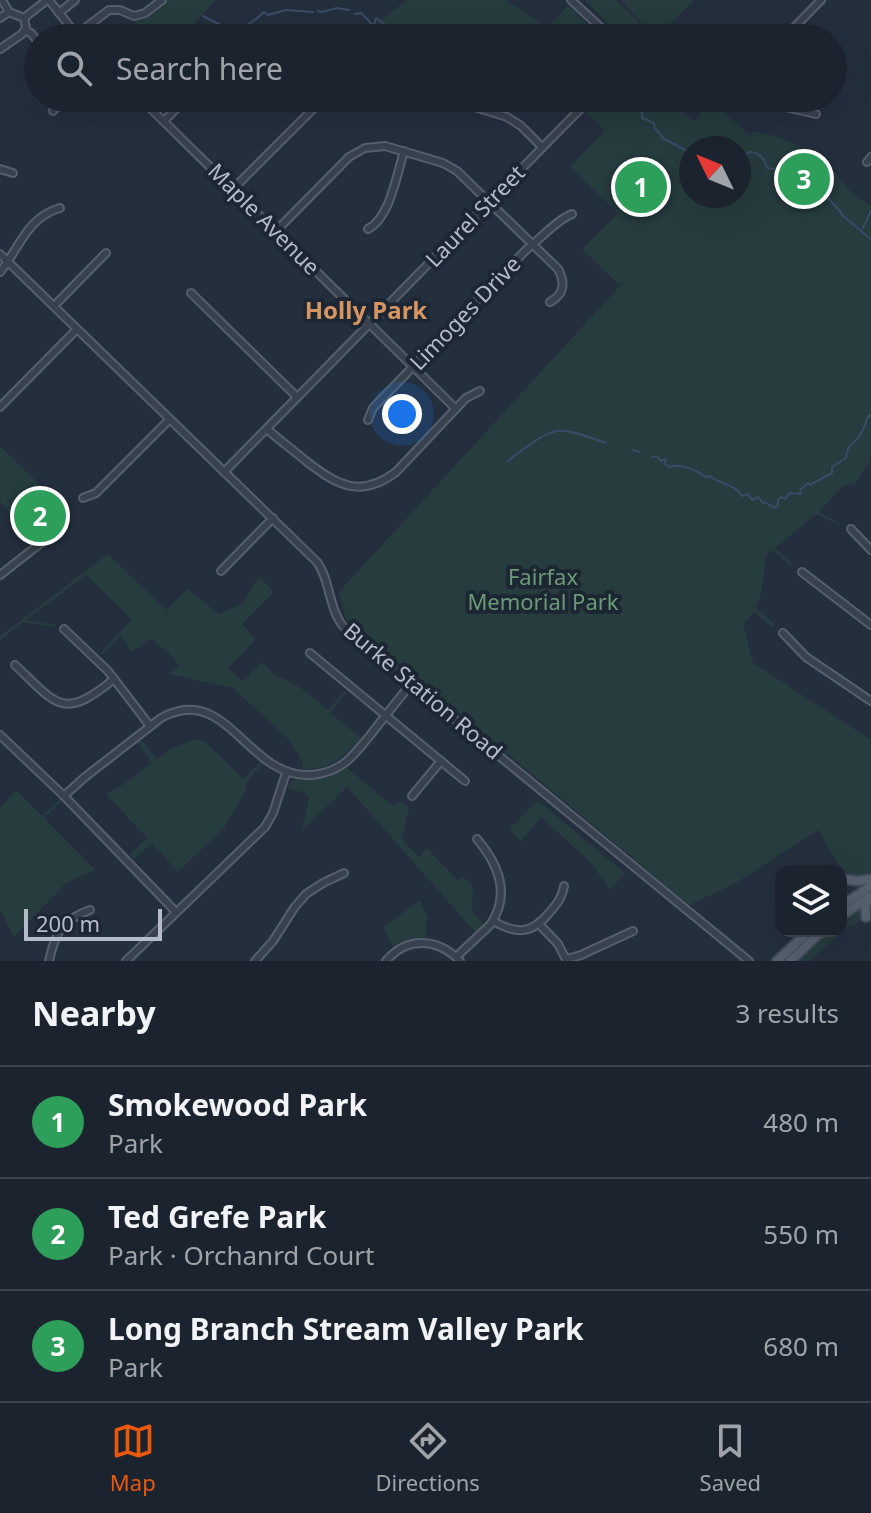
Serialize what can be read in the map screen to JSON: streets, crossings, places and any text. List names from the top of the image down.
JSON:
{
  "streets": {
    "street": [
      "Laurel Street",
      "Maple Avenue",
      "Limoges Drive",
      "Burke Station Road"
    ]
  },
  "crossings": [
    ["Laurel Street", "Maple Avenue"],
    ["Laurel Street", "Burke Station Road"],
    ["Maple Avenue", "Limoges Drive"]
  ],
  "districts": ["Holly Park"],
  "parks": ["Fairfax Memorial Park"],
  "scale_bar": "200 m",
  "north": "top left",
  "page": {
    "search": "Search here",
    "pins": ["3", "1", "2"],
    "scale": "200 m",
    "heading": ["Nearby", "3 results"],
    "list": [
      {
        "mark": "1",
        "name": "Smokewood Park",
        "note": "Park",
        "value": "480 m"
      },
      {
        "mark": "2",
        "name": "Ted Grefe Park",
        "note": "Park · Orchanrd Court",
        "value": "550 m"
      },
      {
        "mark": "3",
        "name": "Long Branch Stream Valley Park",
        "note": "Park",
        "value": "680 m"
      }
    ],
    "nav": ["Map", "Directions", "Saved"]
  }
}
